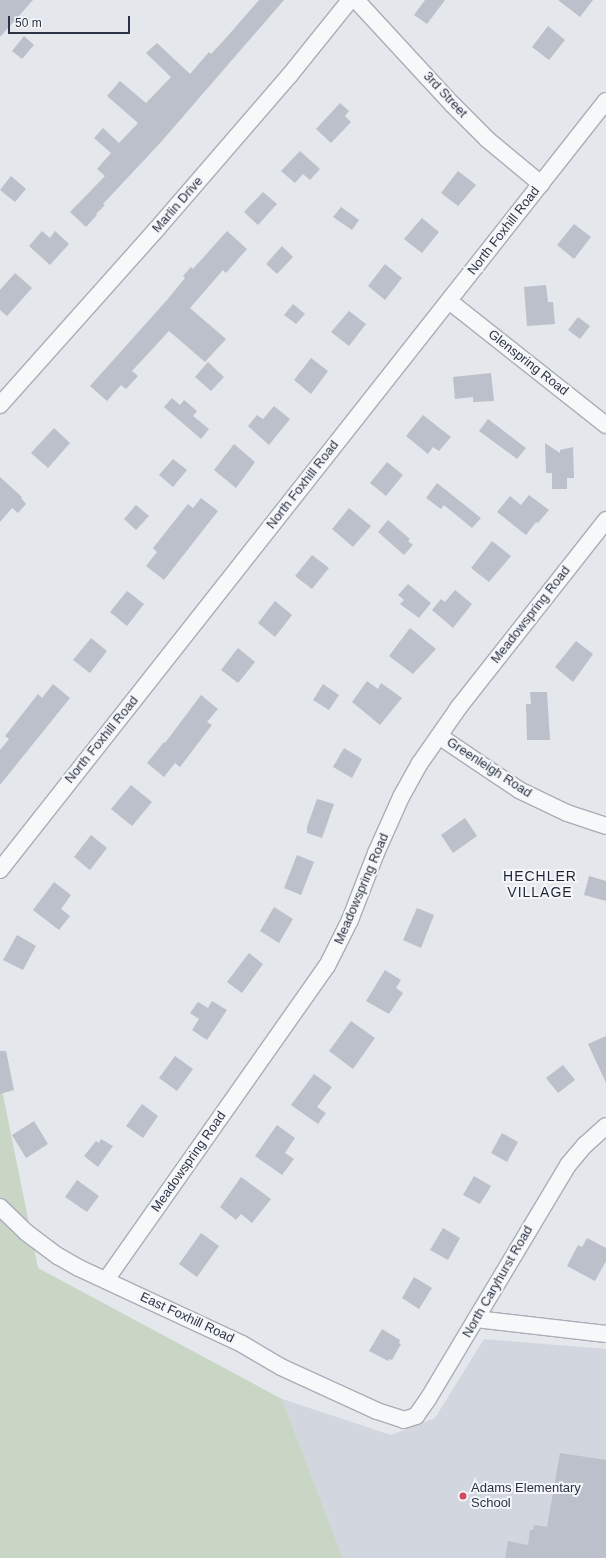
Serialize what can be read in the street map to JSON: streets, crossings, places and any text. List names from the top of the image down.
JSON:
{
  "streets": {
    "street": [
      "3rd Street",
      "Marlin Drive",
      "North Foxhill Road",
      "Glenspring Road",
      "Meadowspring Road",
      "Greenleigh Road",
      "North Caryhurst Road",
      "East Foxhill Road"
    ]
  },
  "crossings": [
    ["3rd Street", "North Foxhill Road"],
    ["North Foxhill Road", "Glenspring Road"],
    ["Meadowspring Road", "Greenleigh Road"],
    ["Meadowspring Road", "East Foxhill Road"],
    ["North Caryhurst Road", "East Foxhill Road"]
  ],
  "districts": ["HECHLER VILLAGE"],
  "places": ["Adams Elementary School"],
  "scale_bar": "50 m"
}
